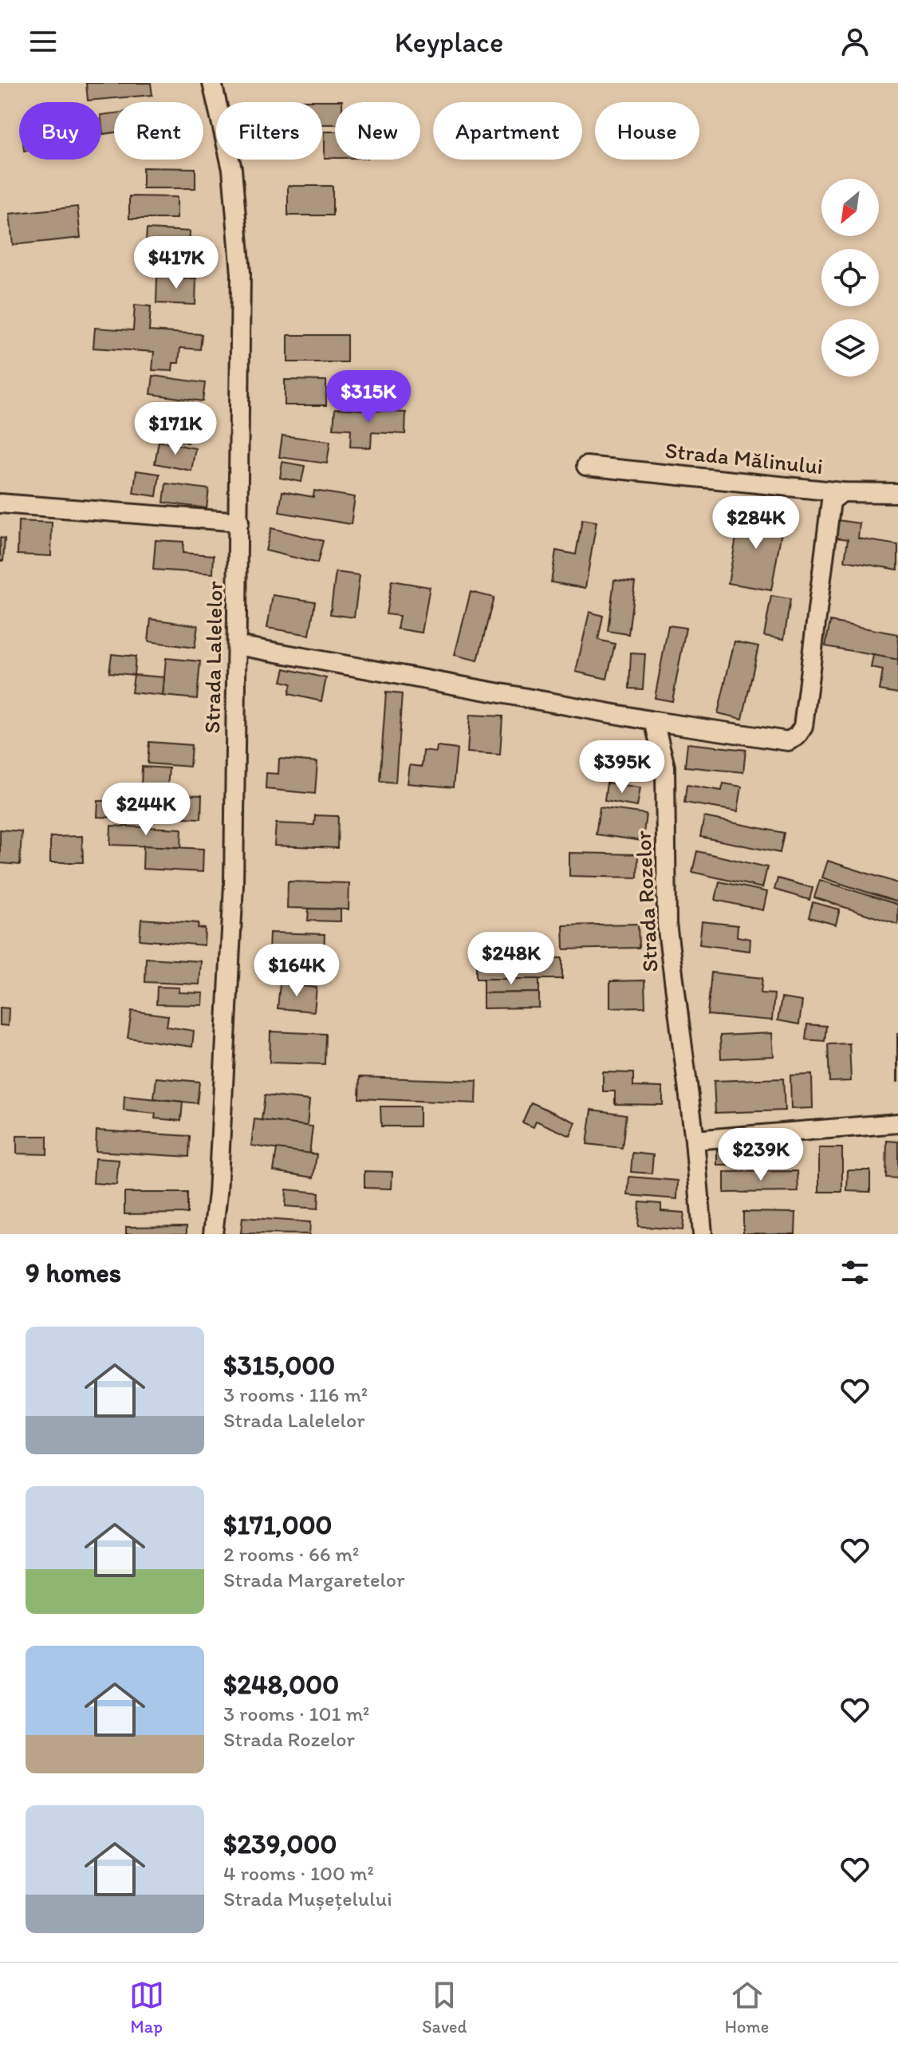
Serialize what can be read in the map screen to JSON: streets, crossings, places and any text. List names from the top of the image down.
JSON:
{
  "streets": {
    "street": ["Strada Mălinului", "Strada Lalelelor", "Strada Rozelor"]
  },
  "north": "bottom left",
  "page": {
    "header": "Keyplace",
    "chip": [
      "Buy",
      "Rent",
      "Filters",
      "New",
      "Apartment",
      "House"
    ],
    "price": [
      "$417K",
      "$315K",
      "$171K",
      "$284K",
      "$395K",
      "$244K",
      "$248K",
      "$164K",
      "$239K"
    ],
    "heading": "9 homes",
    "list": [
      {
        "name": "$315,000",
        "note": "3 rooms · 116 m² · Strada Lalelelor"
      },
      {
        "name": "$171,000",
        "note": "2 rooms · 66 m² · Strada Margaretelor"
      },
      {
        "name": "$248,000",
        "note": "3 rooms · 101 m² · Strada Rozelor"
      },
      {
        "name": "$239,000",
        "note": "4 rooms · 100 m² · Strada Mușețelului"
      }
    ],
    "tabs": ["Map", "Saved", "Home"]
  }
}
